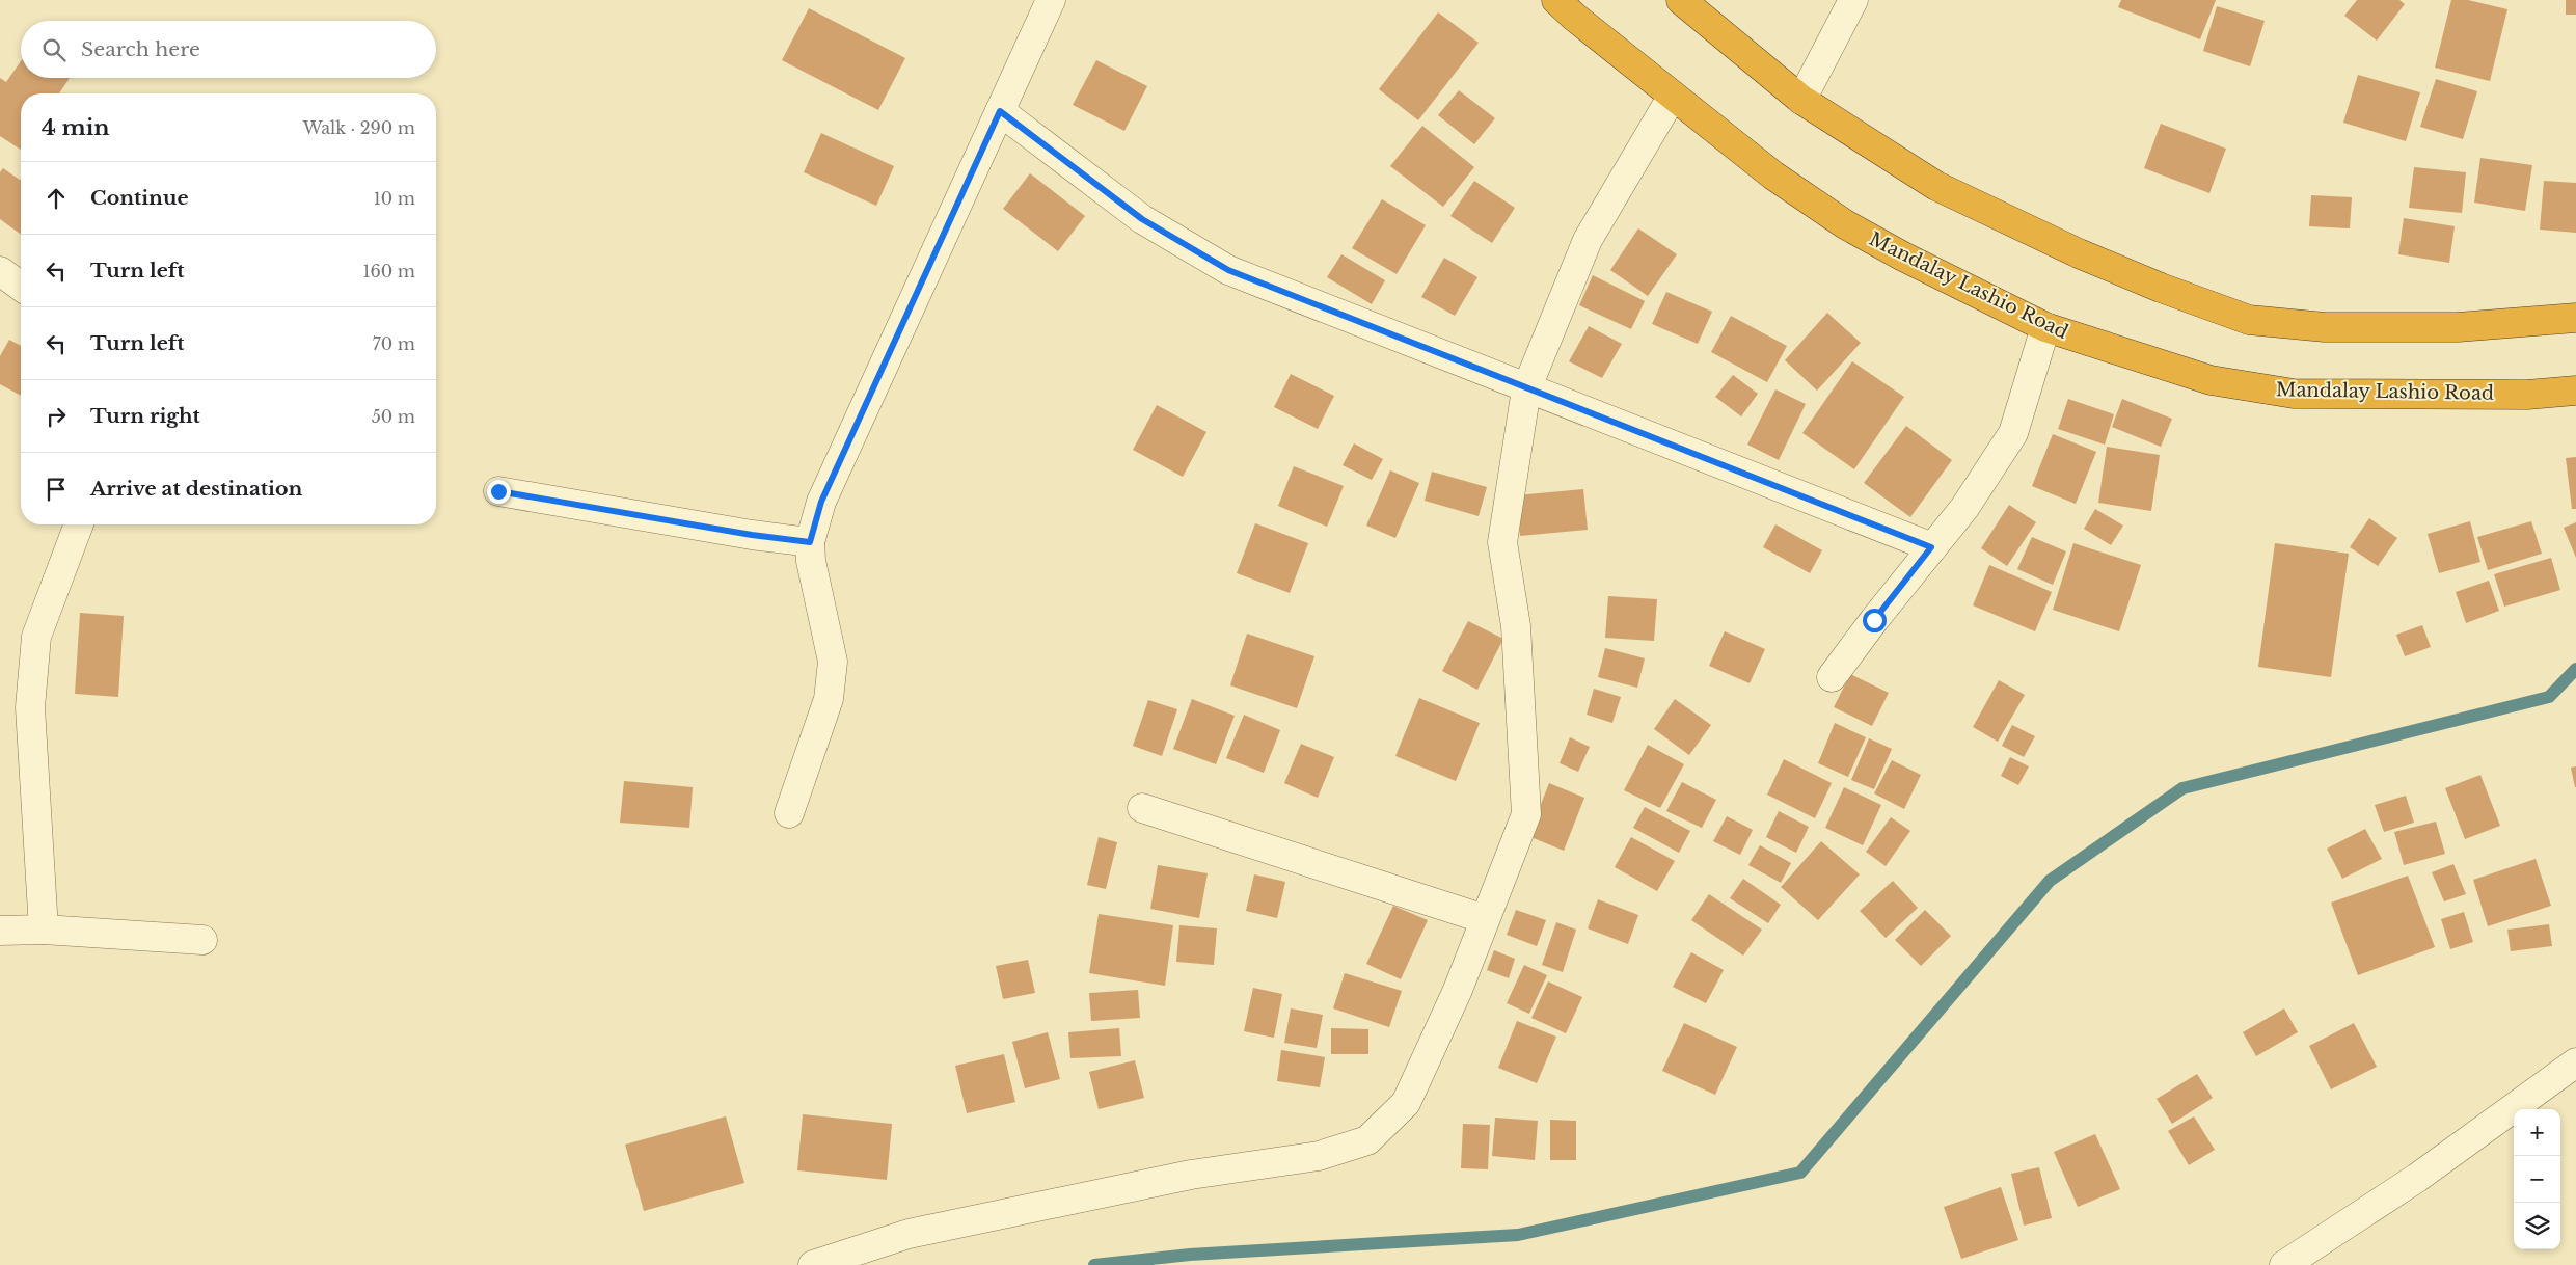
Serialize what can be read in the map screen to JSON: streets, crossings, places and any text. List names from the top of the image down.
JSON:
{
  "streets": {
    "highway": ["Mandalay Lashio Road"]
  },
  "page": {
    "search": "Search here",
    "heading": ["4 min", "Walk · 290 m"],
    "list": [
      ["Continue", "10 m"],
      ["Turn left", "160 m"],
      ["Turn left", "70 m"],
      ["Turn right", "50 m"],
      "Arrive at destination"
    ],
    "map_buttons": ["+", "−"]
  }
}
